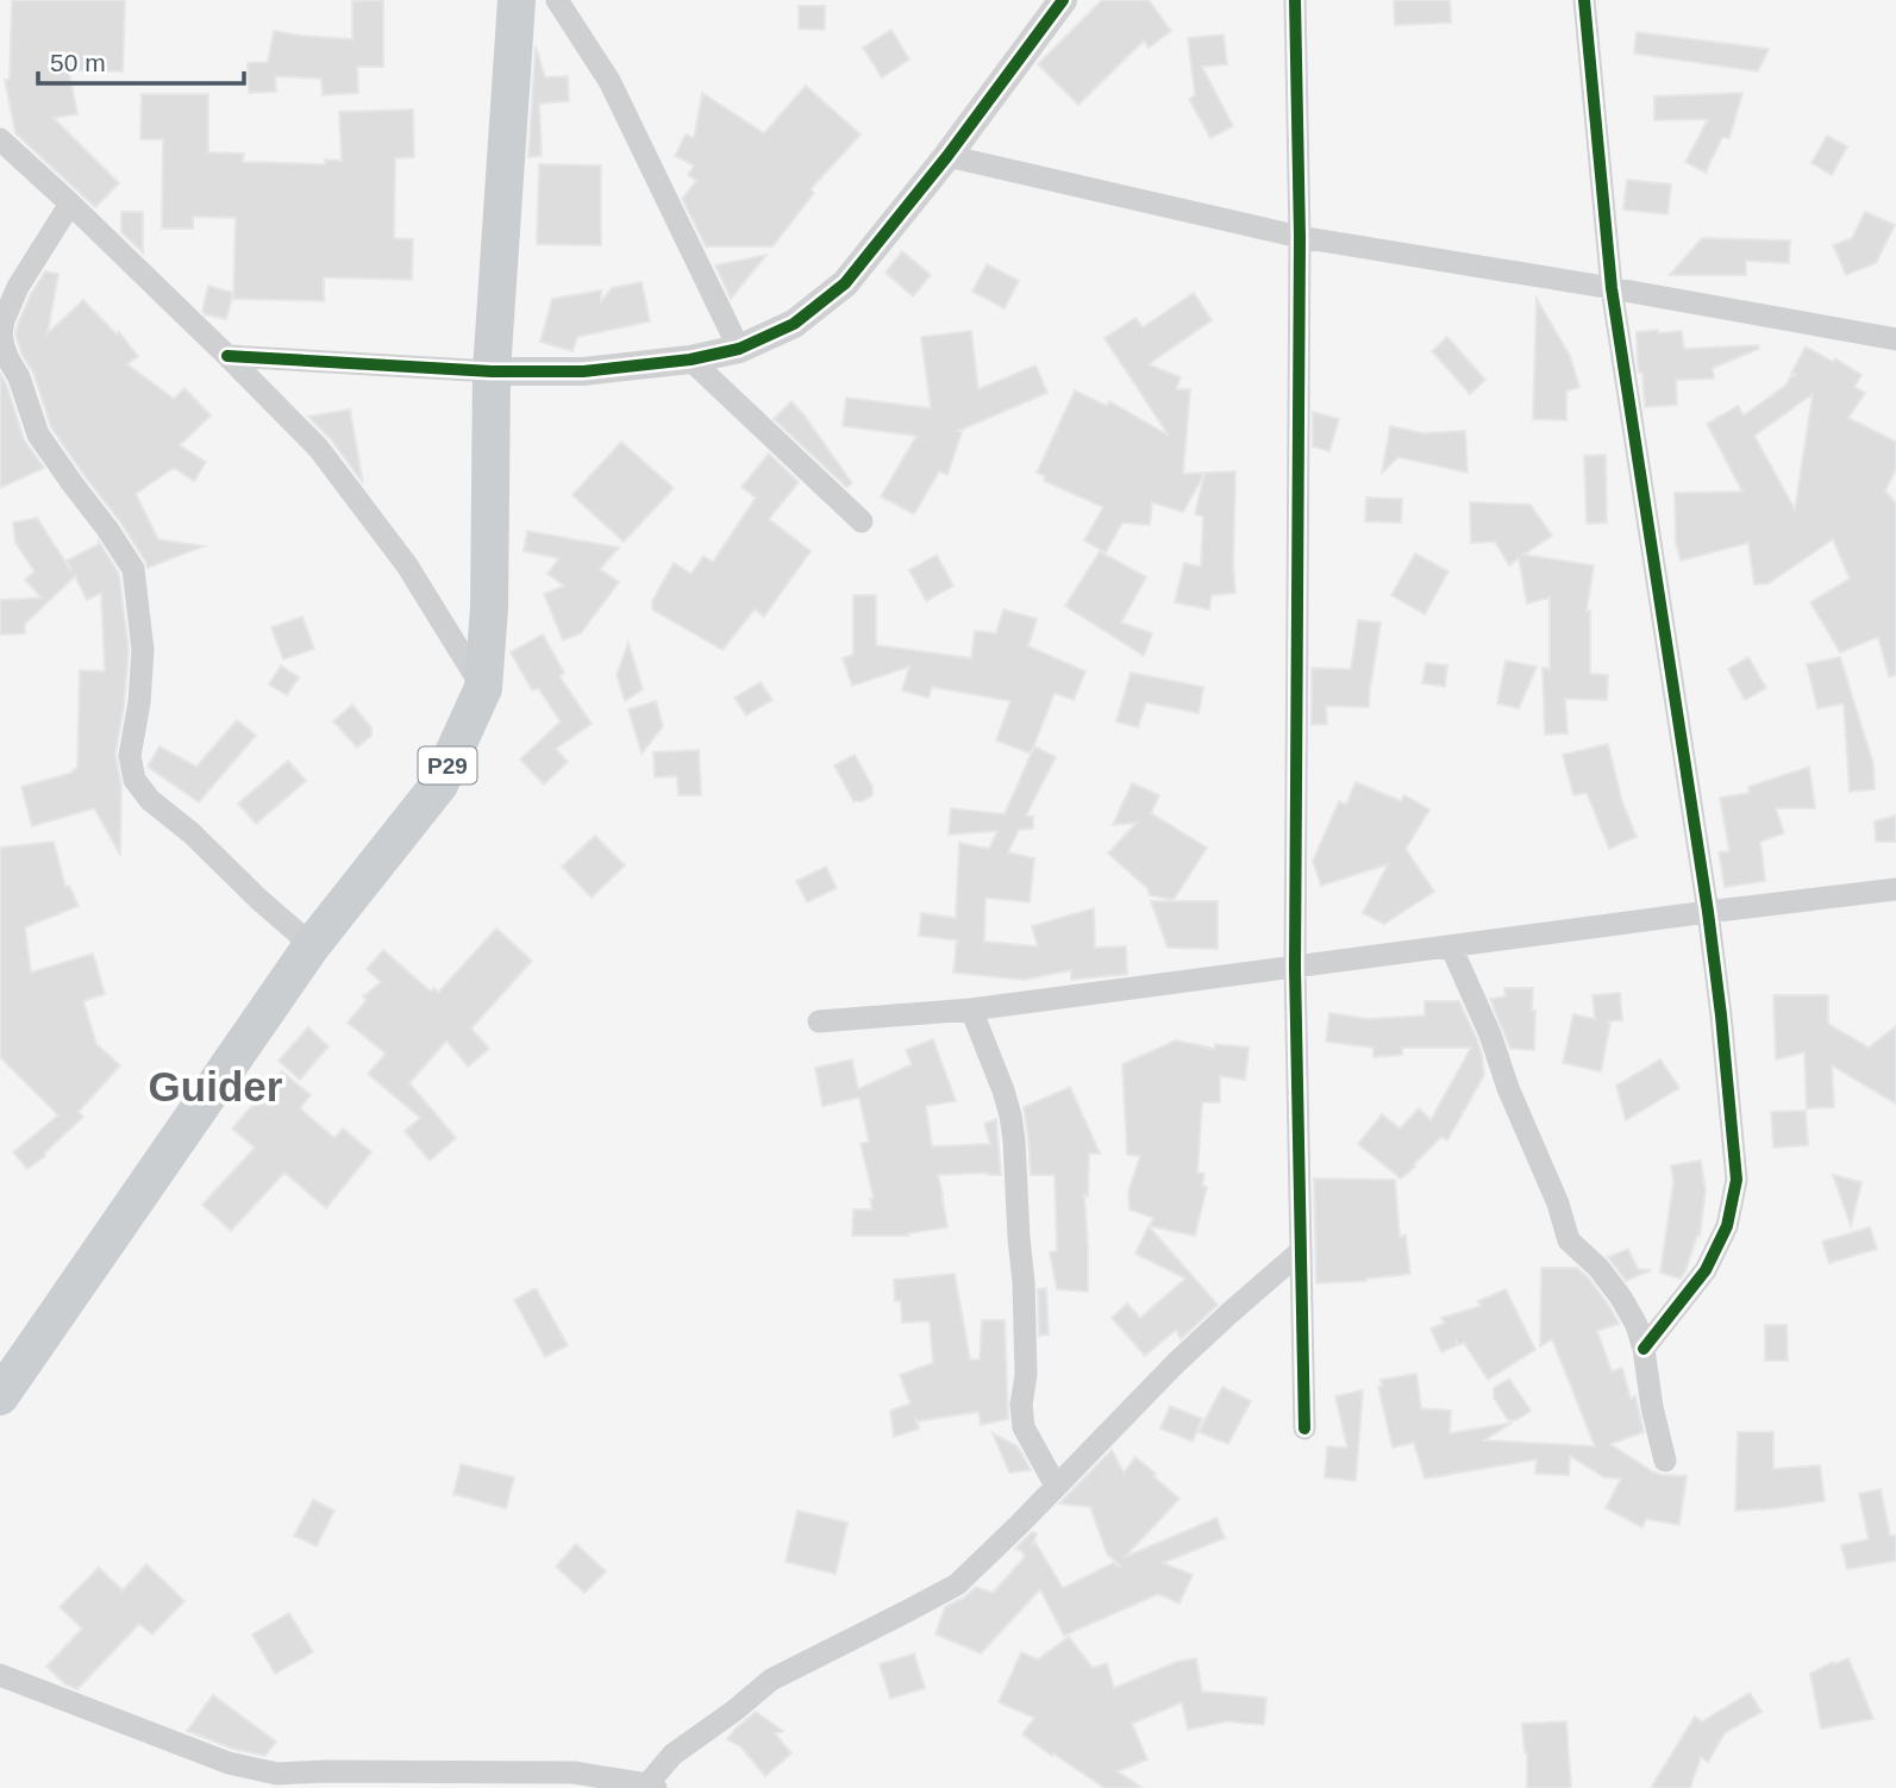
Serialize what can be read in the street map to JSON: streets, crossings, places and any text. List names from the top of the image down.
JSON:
{
  "streets": {
    "main road": ["P29"]
  },
  "districts": ["Guider"],
  "scale_bar": "50 m"
}
